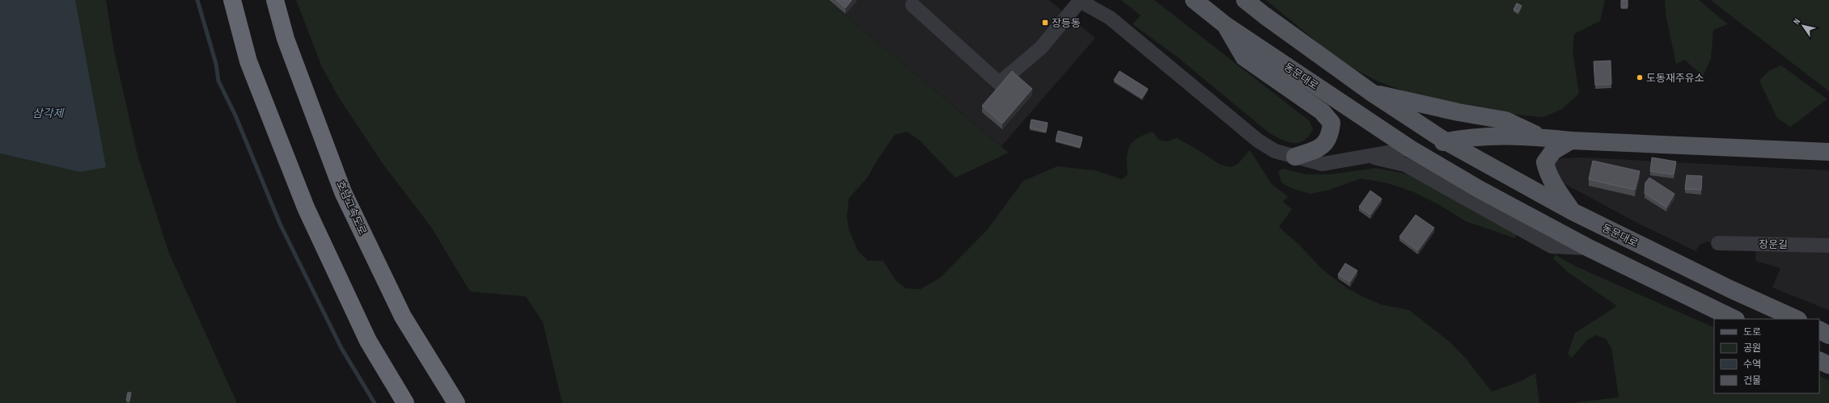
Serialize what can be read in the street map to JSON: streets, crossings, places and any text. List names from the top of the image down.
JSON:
{
  "streets": {
    "highway": ["호남고속도로"],
    "main road": ["동문대로"],
    "street": ["장운길"]
  },
  "water": ["삼각제"],
  "places": {
    "transit": ["장등동"],
    "other": ["도동재주유소"]
  },
  "legend": [
    "도로",
    "공원",
    "수역",
    "건물"
  ],
  "north": "top left"
}
